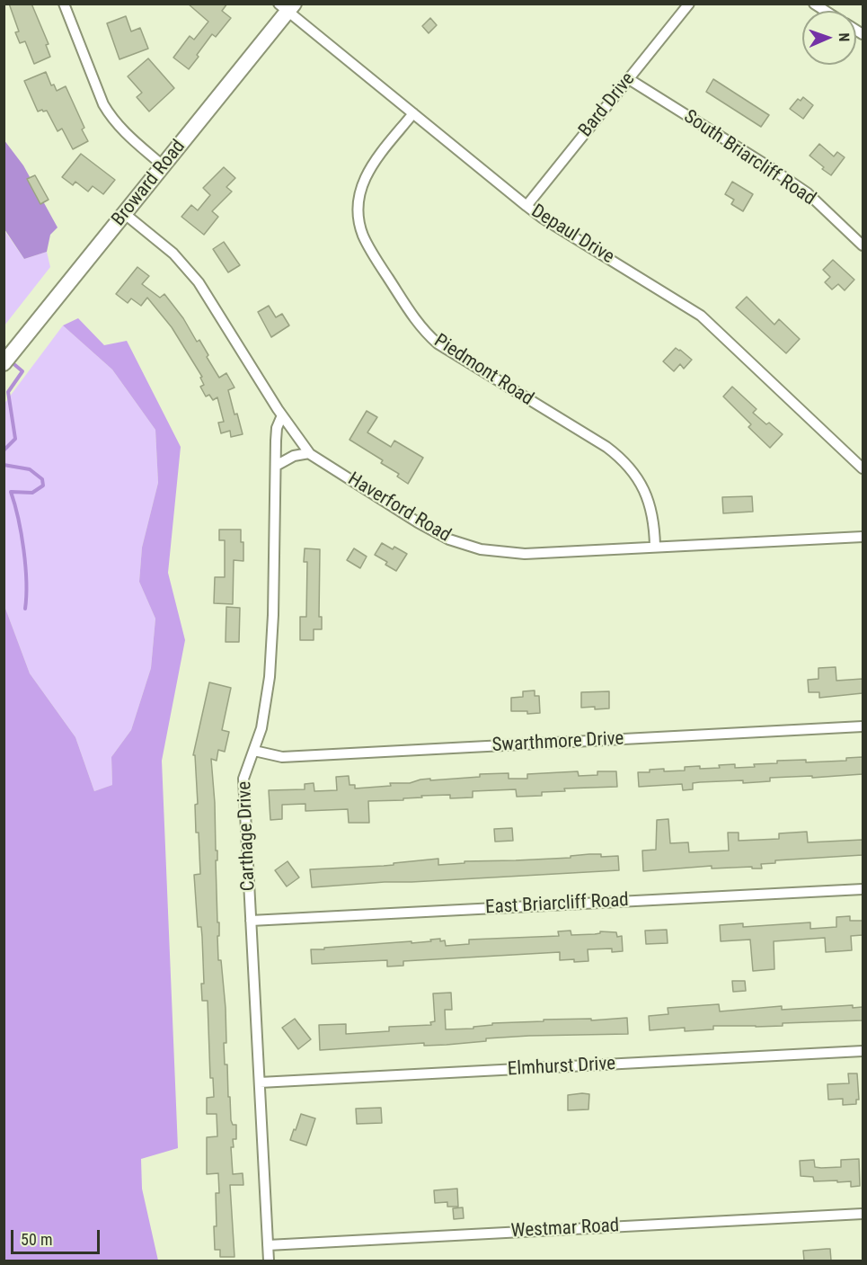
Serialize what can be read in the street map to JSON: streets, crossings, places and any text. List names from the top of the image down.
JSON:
{
  "streets": {
    "main road": ["Broward Road"],
    "street": [
      "Bard Drive",
      "South Briarcliff Road",
      "Depaul Drive",
      "Piedmont Road",
      "Haverford Road",
      "Swarthmore Drive",
      "Carthage Drive",
      "East Briarcliff Road",
      "Elmhurst Drive",
      "Westmar Road"
    ]
  },
  "crossings": [
    ["Bard Drive", "South Briarcliff Road"],
    ["Bard Drive", "Depaul Drive"],
    ["Broward Road", "Depaul Drive"],
    ["Broward Road", "Haverford Road"],
    ["Depaul Drive", "Piedmont Road"],
    ["Piedmont Road", "Haverford Road"],
    ["Haverford Road", "Carthage Drive"],
    ["Swarthmore Drive", "Carthage Drive"],
    ["Carthage Drive", "East Briarcliff Road"],
    ["Carthage Drive", "Elmhurst Drive"],
    ["Carthage Drive", "Westmar Road"]
  ],
  "scale_bar": "50 m",
  "north": "right"
}
